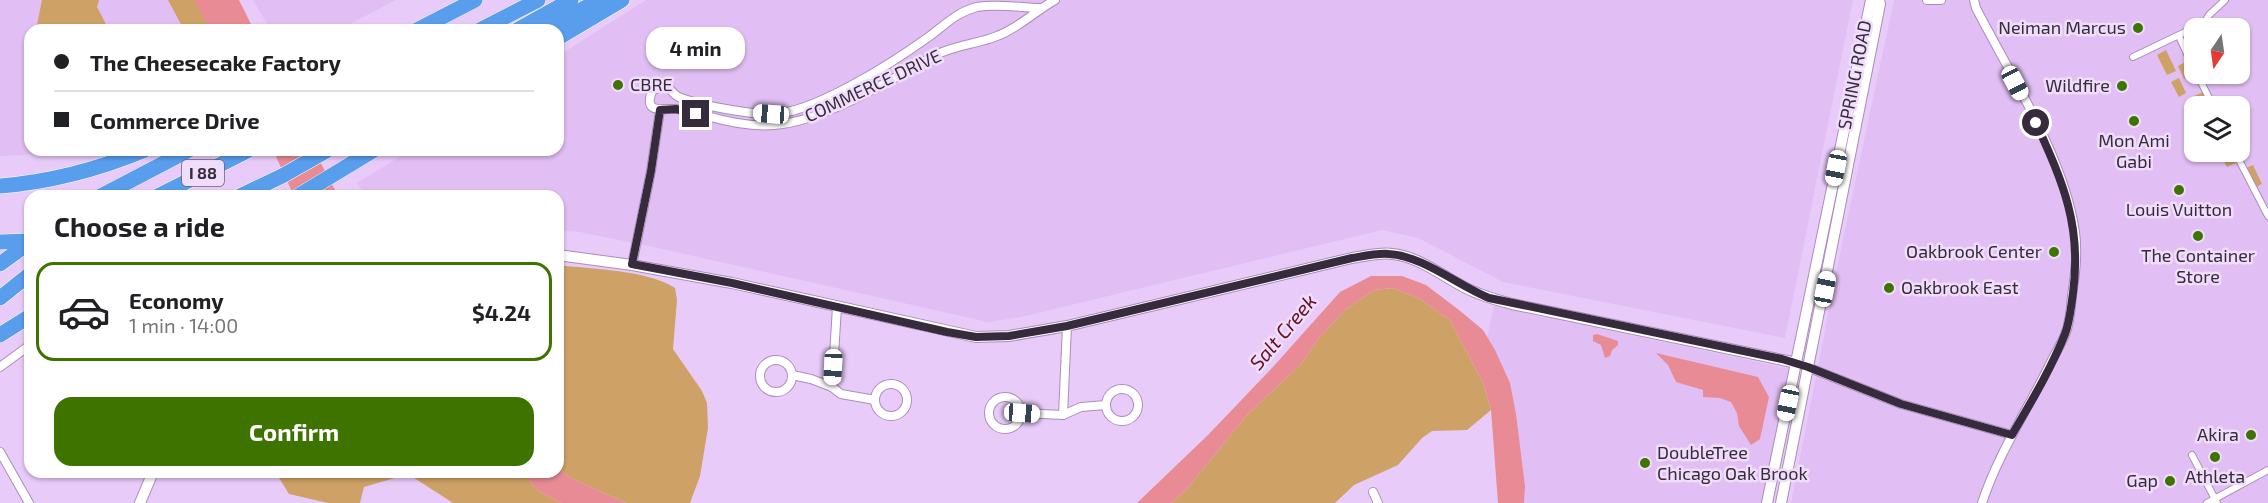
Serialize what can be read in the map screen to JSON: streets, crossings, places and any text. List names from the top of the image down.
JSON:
{
  "streets": {
    "highway": ["I 88"],
    "street": ["SPRING ROAD", "COMMERCE DRIVE"]
  },
  "water": ["Salt Creek"],
  "places": [
    "Neiman Marcus",
    "CBRE",
    "Wildfire",
    "Mon Ami Gabi",
    "Louis Vuitton",
    "The Container Store",
    "Oakbrook Center",
    "Oakbrook East",
    "Akira",
    "Athleta",
    "DoubleTree Chicago Oak Brook",
    "Gap"
  ],
  "north": "bottom",
  "page": {
    "banner": ["The Cheesecake Factory", "Commerce Drive"],
    "bubble": "4 min",
    "heading": "Choose a ride",
    "list": [
      {
        "name": "Economy",
        "note": "1 min · 14:00",
        "value": "$4.24"
      }
    ],
    "buttons": "Confirm"
  }
}
